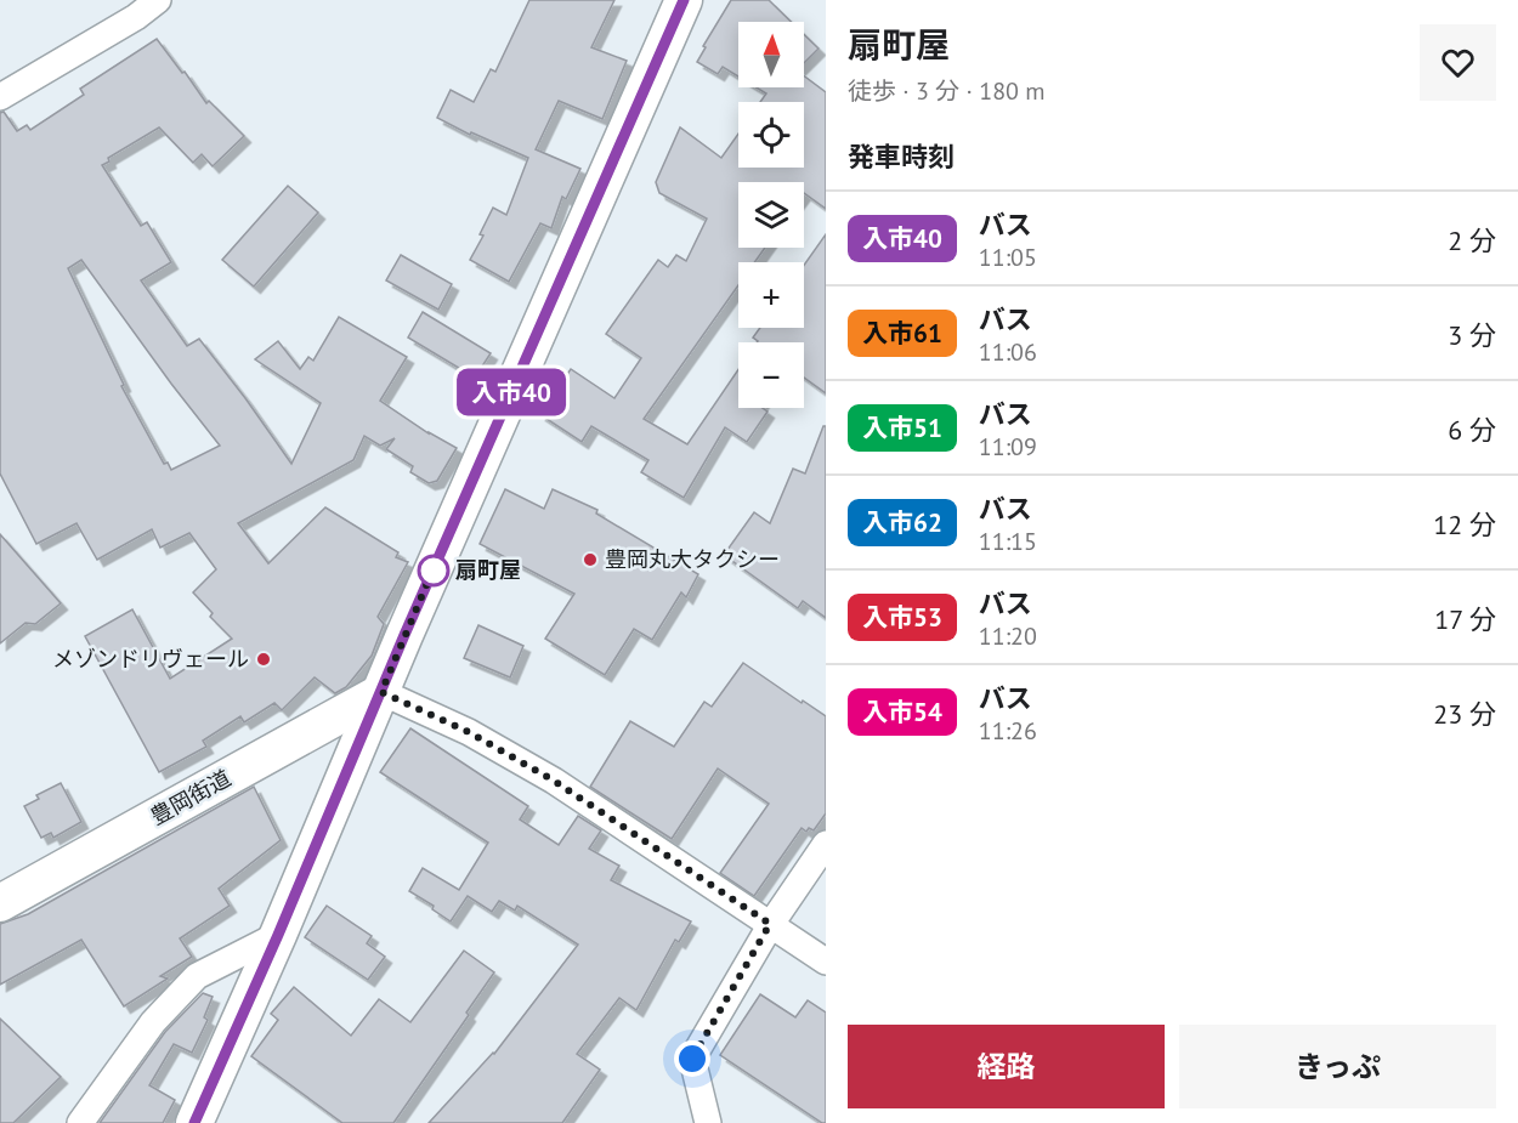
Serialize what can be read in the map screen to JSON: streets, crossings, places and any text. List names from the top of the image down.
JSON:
{
  "streets": {
    "street": ["豊岡街道"]
  },
  "places": ["豊岡丸大タクシー", "扇町屋", "メゾンドリヴェール"],
  "lines": ["bus line 入市40"],
  "north": "top",
  "page": {
    "on_map": "入市40",
    "heading": [
      ["扇町屋", "徒歩 · 3 分 · 180 m"],
      "発車時刻"
    ],
    "map_buttons": ["+", "−"],
    "list": [
      {
        "mark": "入市40",
        "name": "バス",
        "note": "11:05",
        "value": "2 分"
      },
      {
        "mark": "入市61",
        "name": "バス",
        "note": "11:06",
        "value": "3 分"
      },
      {
        "mark": "入市51",
        "name": "バス",
        "note": "11:09",
        "value": "6 分"
      },
      {
        "mark": "入市62",
        "name": "バス",
        "note": "11:15",
        "value": "12 分"
      },
      {
        "mark": "入市53",
        "name": "バス",
        "note": "11:20",
        "value": "17 分"
      },
      {
        "mark": "入市54",
        "name": "バス",
        "note": "11:26",
        "value": "23 分"
      }
    ],
    "buttons": ["経路", "きっぷ"]
  }
}
